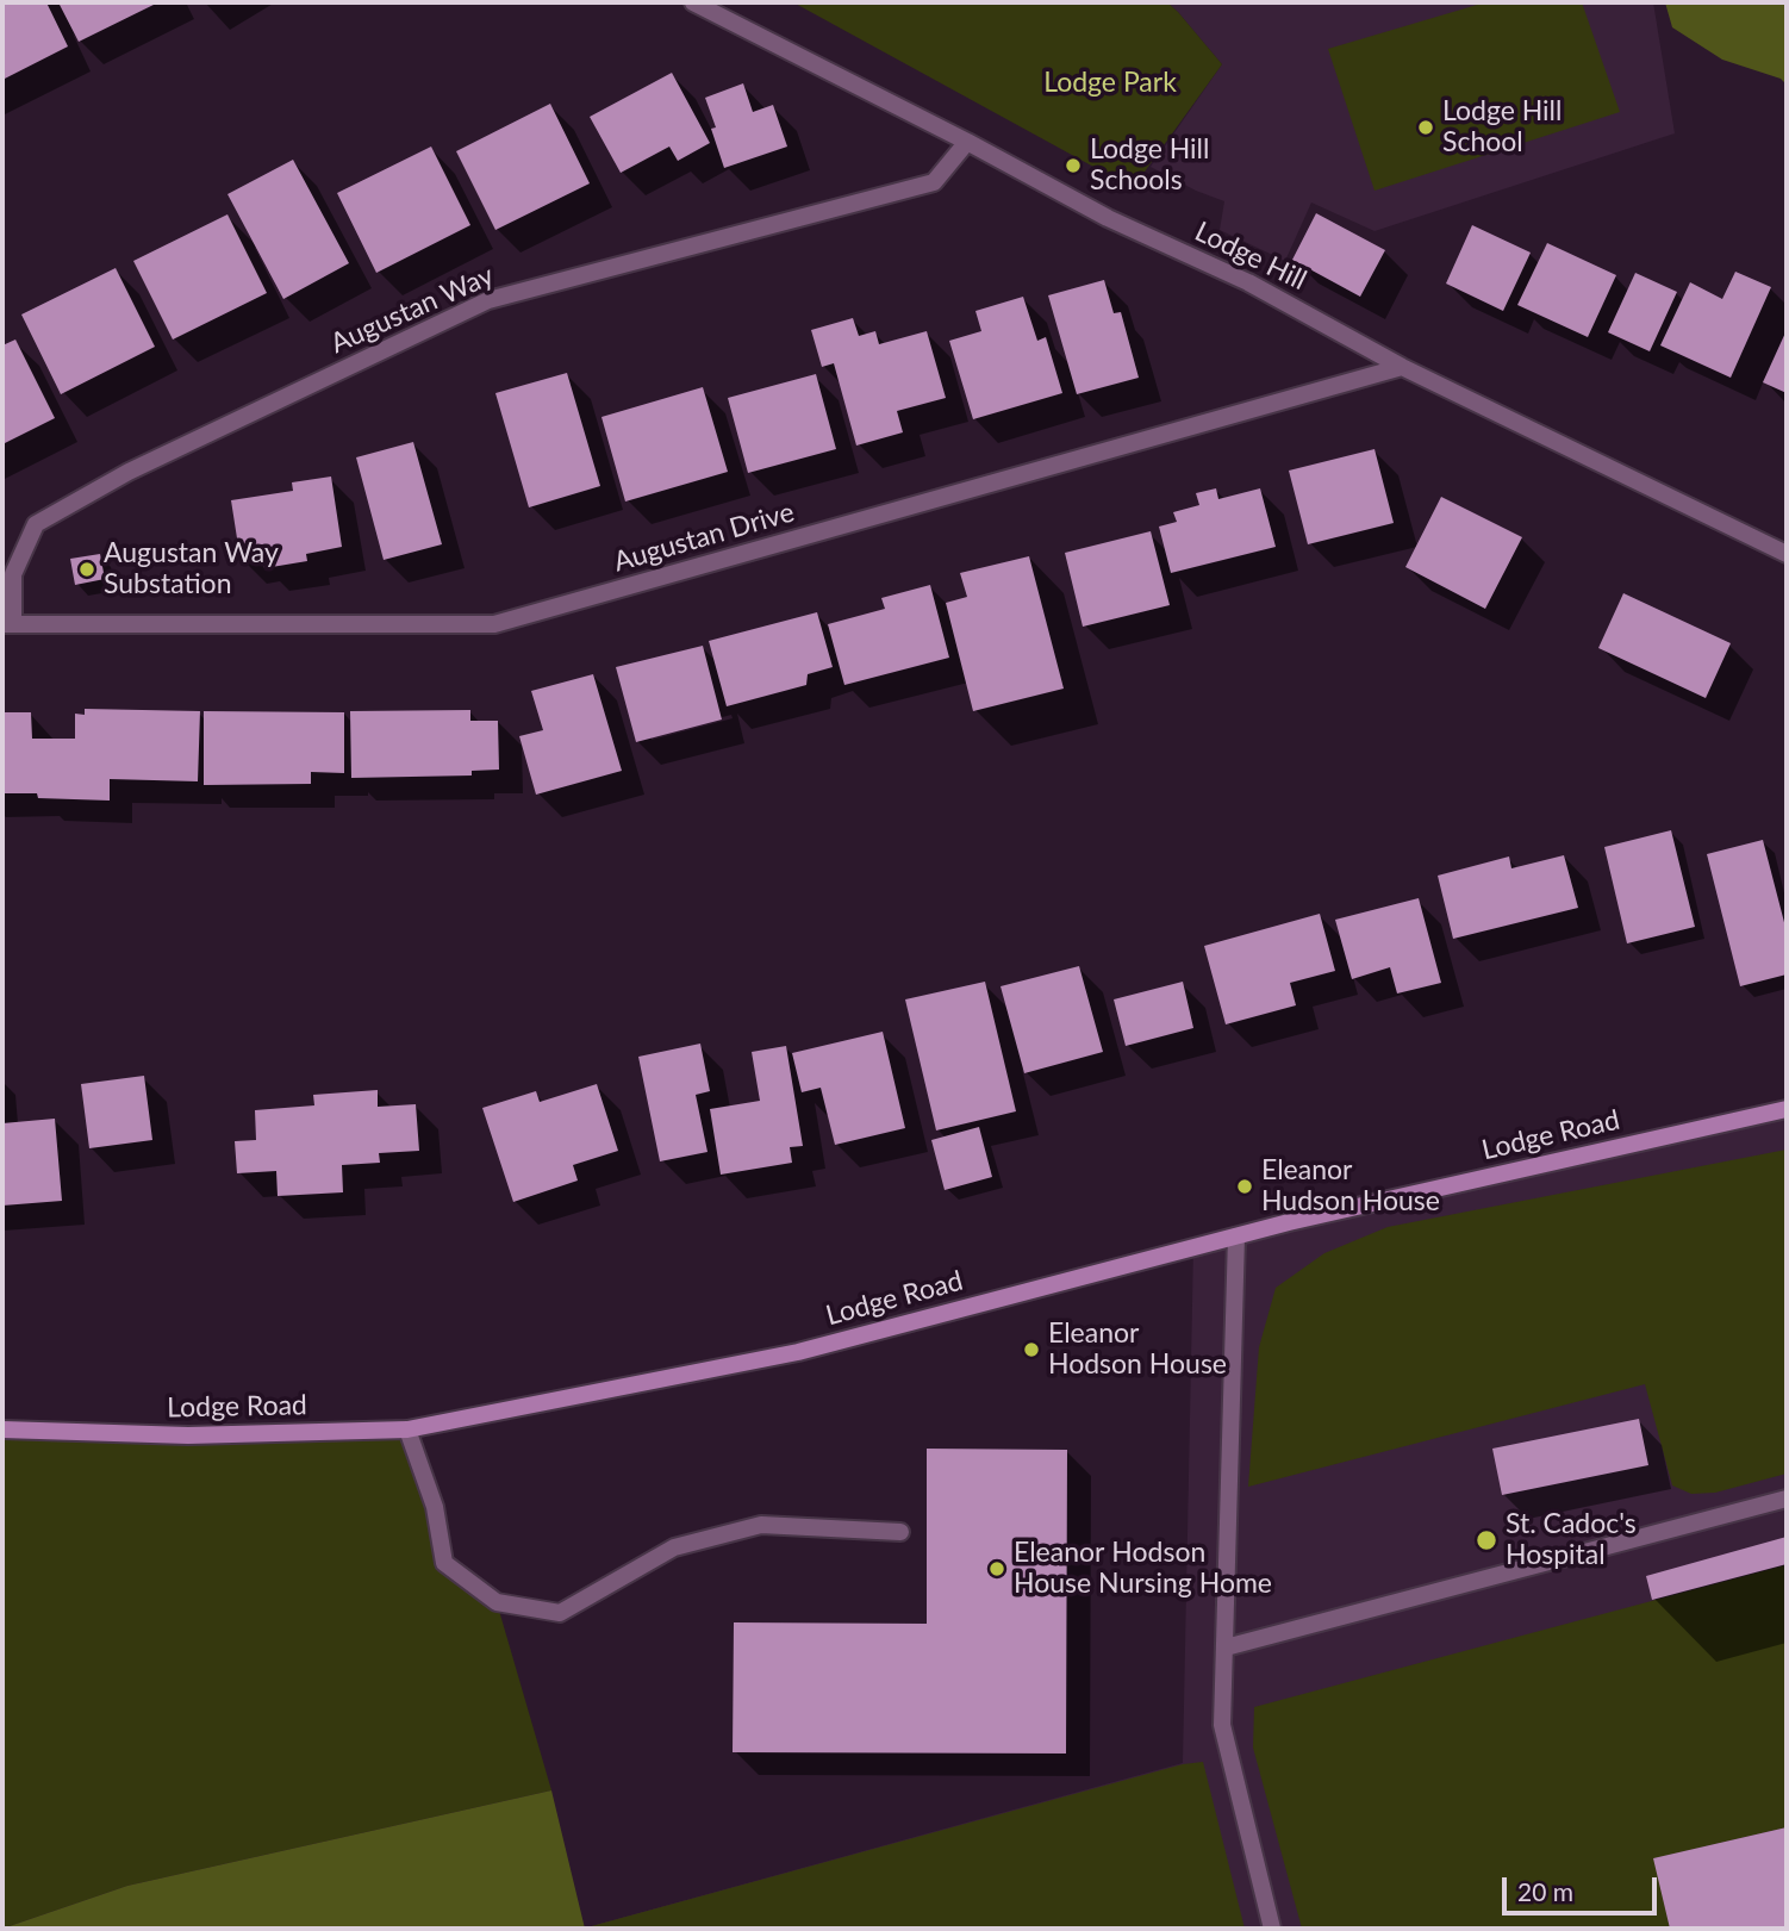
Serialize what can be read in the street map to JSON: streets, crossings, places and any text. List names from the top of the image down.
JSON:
{
  "streets": {
    "street": [
      "Lodge Hill",
      "Augustan Way",
      "Augustan Drive",
      "Lodge Road"
    ]
  },
  "crossings": [
    ["Lodge Hill", "Augustan Way"],
    ["Lodge Hill", "Augustan Drive"],
    ["Augustan Way", "Augustan Drive"]
  ],
  "parks": ["Lodge Park"],
  "places": [
    "Lodge Hill School",
    "Lodge Hill Schools",
    "Augustan Way Substation",
    "Eleanor Hudson House",
    "Eleanor Hodson House",
    "St. Cadoc's Hospital",
    "Eleanor Hodson House Nursing Home"
  ],
  "scale_bar": "20 m"
}
